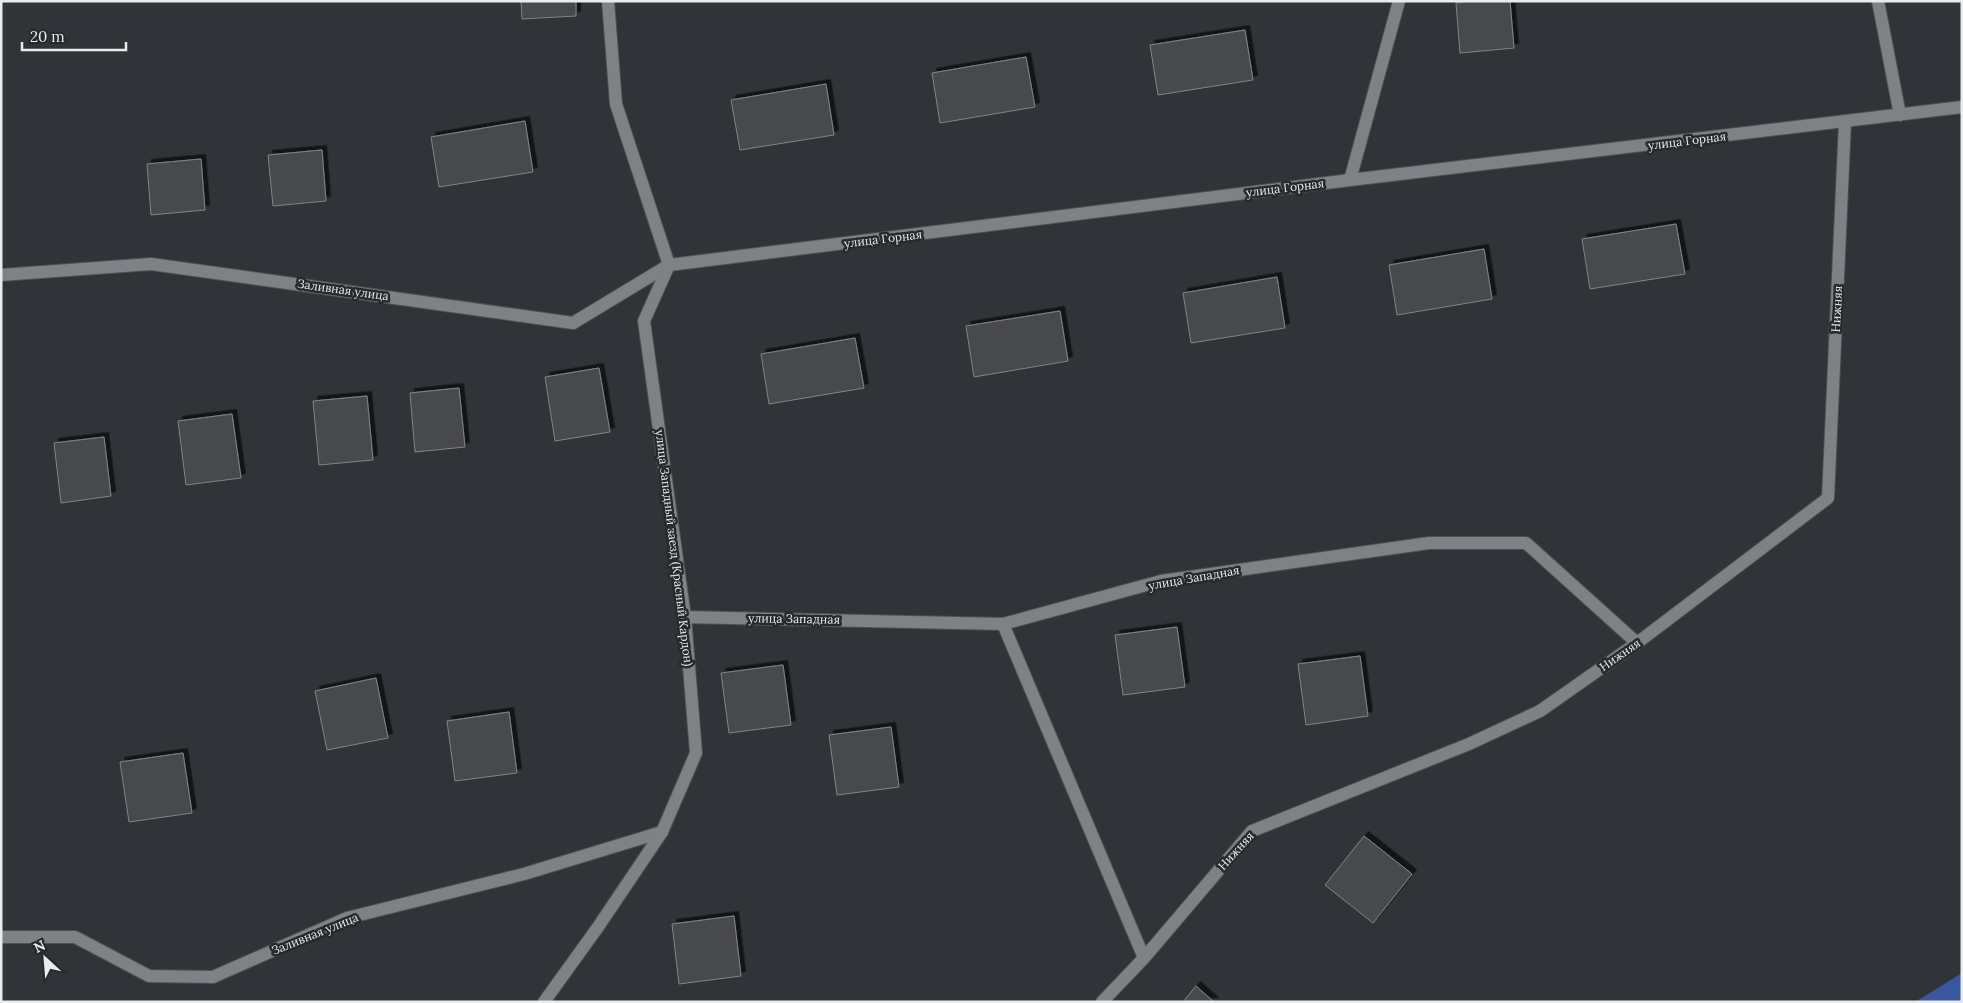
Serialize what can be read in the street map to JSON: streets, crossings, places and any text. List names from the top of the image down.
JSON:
{
  "streets": {
    "street": [
      "улица Горная",
      "Заливная улица",
      "Нижняя",
      "улица Западный заезд (Красный Кардон)",
      "улица Западная"
    ]
  },
  "crossings": [
    ["улица Горная", "Заливная улица"],
    ["улица Горная", "Нижняя"],
    ["улица Горная", "улица Западный заезд (Красный Кардон)"],
    ["Заливная улица", "улица Западный заезд (Красный Кардон)"],
    ["Нижняя", "улица Западная"],
    ["улица Западный заезд (Красный Кардон)", "улица Западная"]
  ],
  "scale_bar": "20 m",
  "north": "top left"
}
